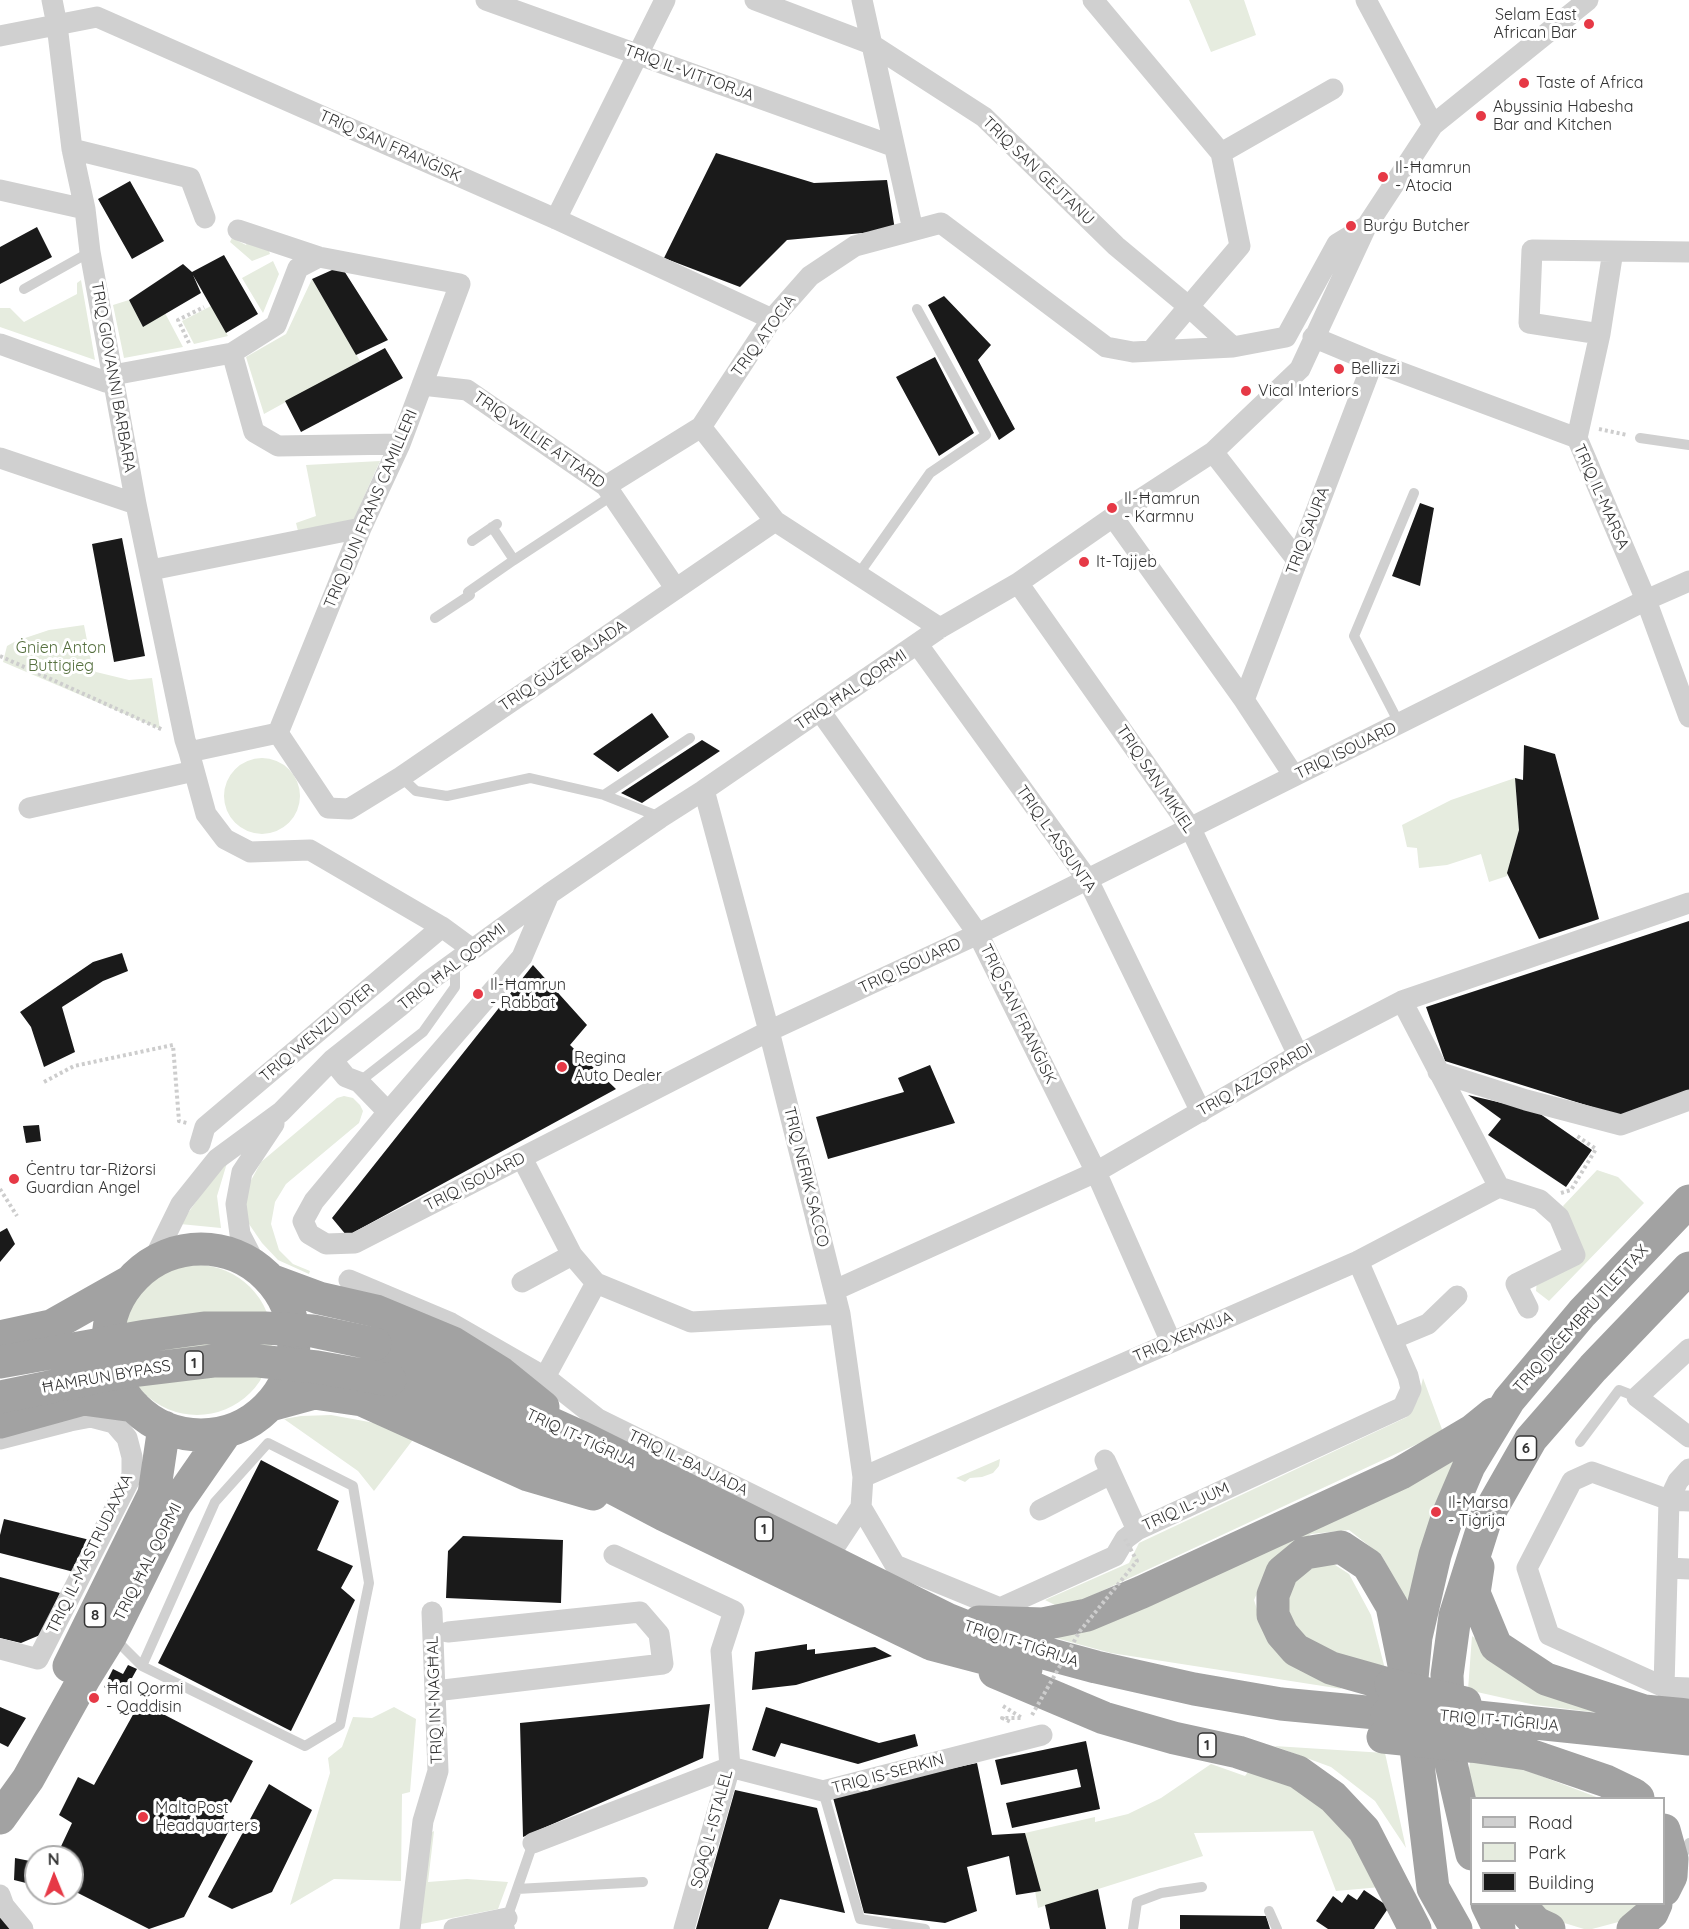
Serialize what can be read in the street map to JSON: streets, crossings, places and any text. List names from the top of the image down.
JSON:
{
  "streets": {
    "highway": [
      "TRIQ ĦAL QORMI",
      "TRIQ DIĊEMBRU TLETTAX",
      "1",
      "ĦAMRUN BYPASS",
      "TRIQ IT-TIĠRIJA",
      "6",
      "8"
    ],
    "street": [
      "TRIQ IL-VITTORJA",
      "TRIQ SAN FRANĠISK",
      "TRIQ SAN GEJTANU",
      "TRIQ ATOCIA",
      "TRIQ GIOVANNI BARBARA",
      "TRIQ WILLIE ATTARD",
      "TRIQ IL-MARSA",
      "TRIQ DUN FRANS CAMILLERI",
      "TRIQ SAURA",
      "TRIQ ĠUŻÈ BAJADA",
      "TRIQ ISOUARD",
      "TRIQ SAN MIKIEL",
      "TRIQ L-ASSUNTA",
      "TRIQ WENZU DYER",
      "TRIQ AZZOPARDI",
      "TRIQ NERIK SACCO",
      "TRIQ XEMXIJA",
      "TRIQ IL-BAJJADA",
      "TRIQ IL-JUM",
      "TRIQ IL-MASTRUDAXXA",
      "TRIQ IN-NAGĦAL",
      "TRIQ IS-SERKIN",
      "SQAQ L-ISTALEL"
    ]
  },
  "crossings": [
    ["TRIQ SAN FRANĠISK", "TRIQ ATOCIA"],
    ["TRIQ SAN FRANĠISK", "TRIQ GIOVANNI BARBARA"],
    ["TRIQ SAN FRANĠISK", "TRIQ ĦAL QORMI"],
    ["TRIQ SAN FRANĠISK", "TRIQ ISOUARD"],
    ["TRIQ SAN FRANĠISK", "TRIQ AZZOPARDI"],
    ["TRIQ SAN FRANĠISK", "TRIQ XEMXIJA"],
    ["TRIQ SAN GEJTANU", "TRIQ ATOCIA"],
    ["TRIQ ATOCIA", "TRIQ ĦAL QORMI"],
    ["TRIQ GIOVANNI BARBARA", "TRIQ WENZU DYER"],
    ["TRIQ WILLIE ATTARD", "TRIQ DUN FRANS CAMILLERI"],
    ["TRIQ WILLIE ATTARD", "TRIQ ĠUŻÈ BAJADA"],
    ["TRIQ IL-MARSA", "TRIQ SAURA"],
    ["TRIQ IL-MARSA", "TRIQ ĦAL QORMI"],
    ["TRIQ IL-MARSA", "TRIQ ISOUARD"],
    ["TRIQ DUN FRANS CAMILLERI", "TRIQ ĠUŻÈ BAJADA"],
    ["TRIQ ĦAL QORMI", "TRIQ ISOUARD"],
    ["TRIQ ĦAL QORMI", "TRIQ SAN MIKIEL"],
    ["TRIQ ĦAL QORMI", "TRIQ L-ASSUNTA"],
    ["TRIQ ĦAL QORMI", "TRIQ NERIK SACCO"],
    ["TRIQ ĦAL QORMI", "ĦAMRUN BYPASS"],
    ["TRIQ ISOUARD", "TRIQ SAN MIKIEL"],
    ["TRIQ ISOUARD", "TRIQ L-ASSUNTA"],
    ["TRIQ ISOUARD", "TRIQ NERIK SACCO"],
    ["TRIQ SAN MIKIEL", "TRIQ AZZOPARDI"],
    ["TRIQ L-ASSUNTA", "TRIQ AZZOPARDI"],
    ["TRIQ AZZOPARDI", "TRIQ NERIK SACCO"],
    ["TRIQ NERIK SACCO", "TRIQ XEMXIJA"],
    ["TRIQ NERIK SACCO", "TRIQ IL-JUM"],
    ["TRIQ DIĊEMBRU TLETTAX", "TRIQ IT-TIĠRIJA"],
    ["TRIQ XEMXIJA", "TRIQ IL-JUM"],
    ["1", "TRIQ IT-TIĠRIJA"],
    ["ĦAMRUN BYPASS", "TRIQ IT-TIĠRIJA"],
    ["TRIQ IT-TIĠRIJA", "6"],
    ["TRIQ IT-TIĠRIJA", "TRIQ IL-BAJJADA"],
    ["TRIQ IS-SERKIN", "SQAQ L-ISTALEL"]
  ],
  "parks": ["Ġnien Anton Buttigieg"],
  "places": [
    "Selam East African Bar",
    "Taste of Africa",
    "Abyssinia Habesha Bar and Kitchen",
    "Il-Ħamrun - Atocia",
    "Burġu Butcher",
    "Bellizzi",
    "Vical Interiors",
    "Il-Ħamrun - Karmnu",
    "It-Tajjeb",
    "Il-Ħamrun - Rabbat",
    "Regina Auto Dealer",
    "Ċentru tar-Riżorsi Guardian Angel",
    "Il-Marsa - Tiġrija",
    "Ħal Qormi - Qaddisin",
    "MaltaPost Headquarters"
  ],
  "legend": ["Road", "Park", "Building"],
  "north": "top"
}
